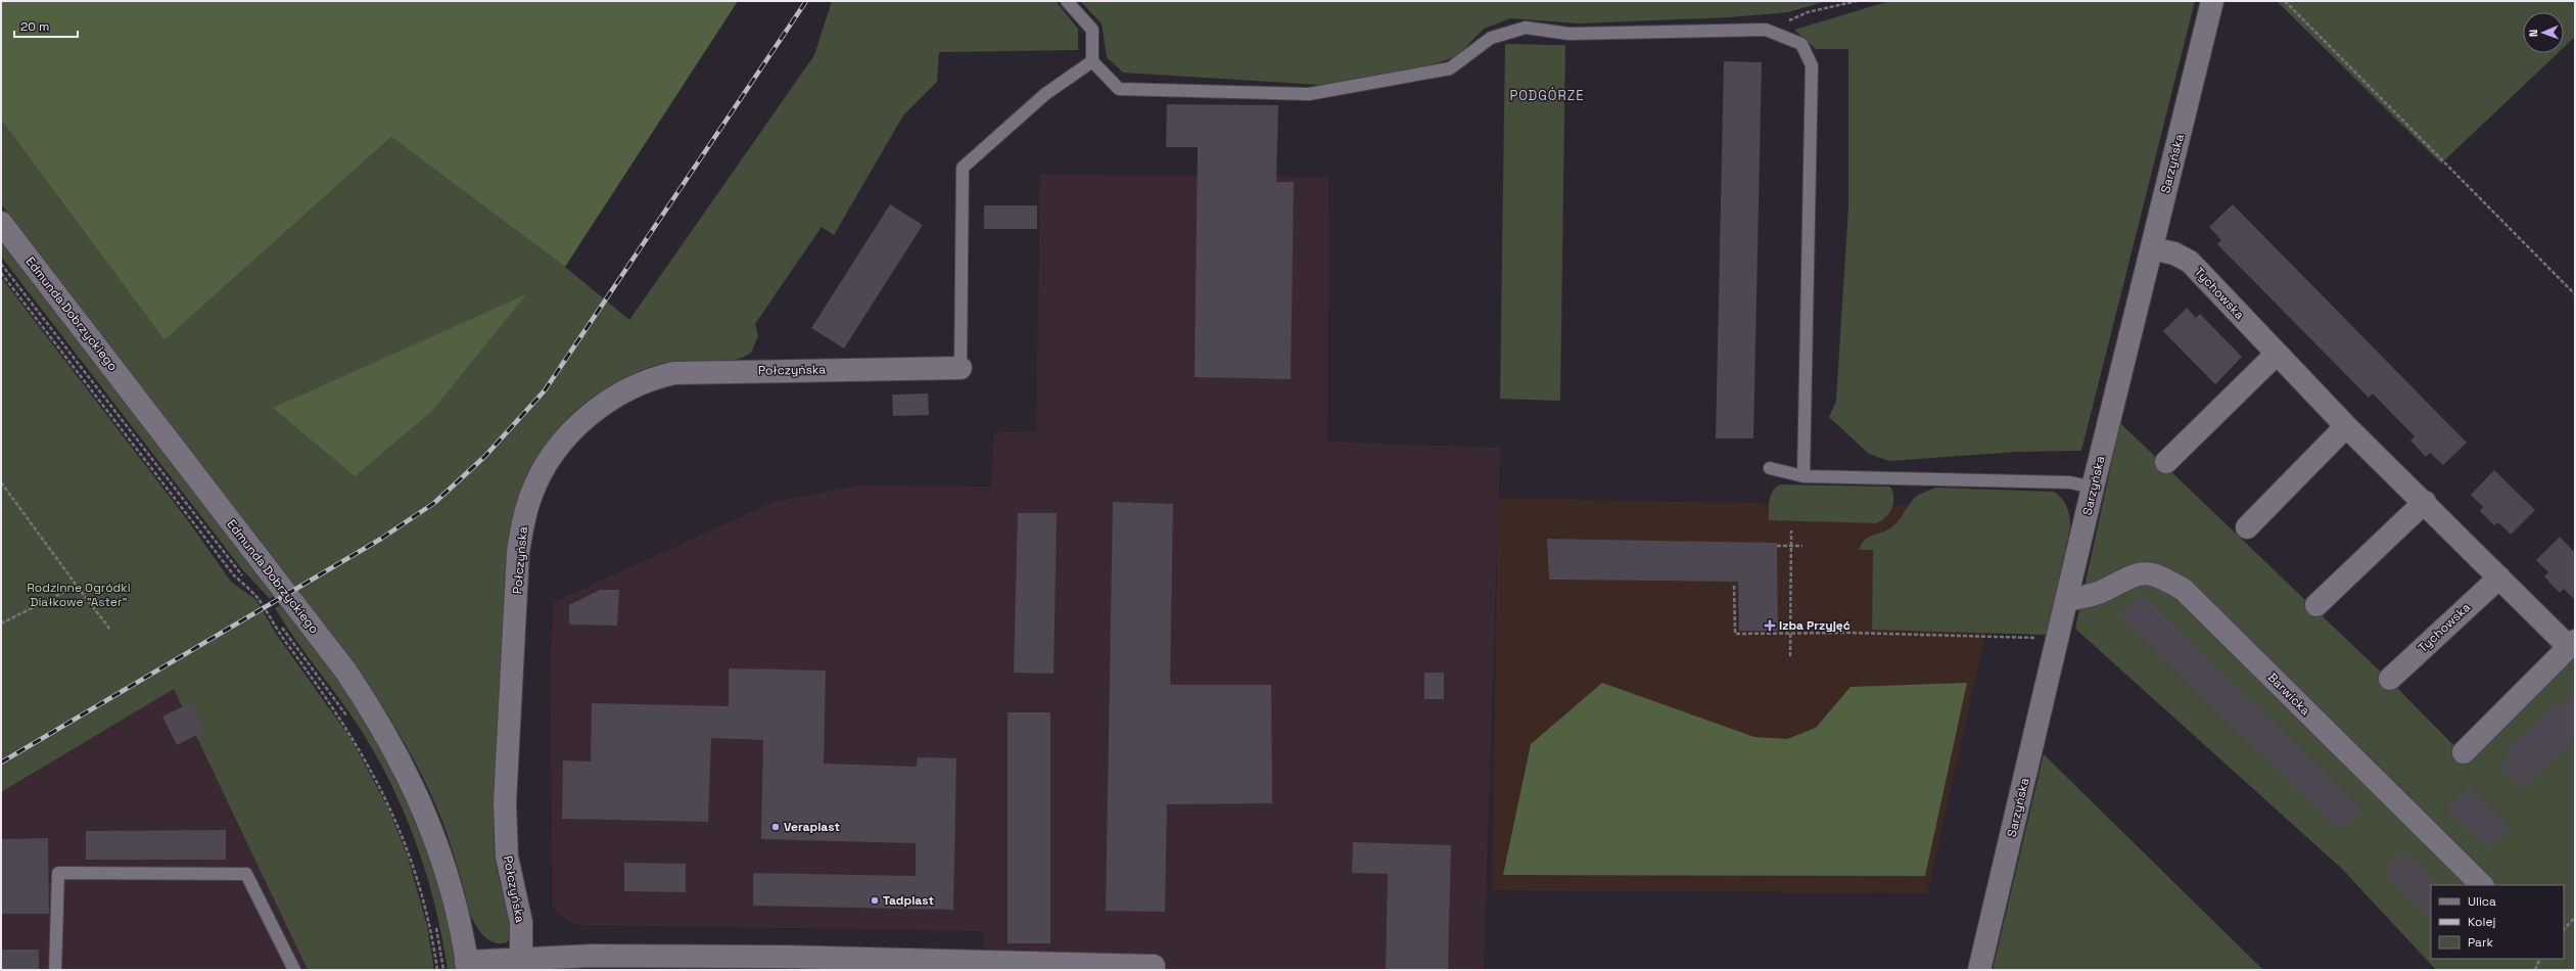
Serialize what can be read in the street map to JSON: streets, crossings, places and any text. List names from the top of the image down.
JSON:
{
  "streets": {
    "street": [
      "Sarzyńska",
      "Tychowska",
      "Edmunda Dobrzyckiego",
      "Połczyńska",
      "Barwicka"
    ]
  },
  "crossings": [
    ["Sarzyńska", "Tychowska"],
    ["Sarzyńska", "Barwicka"]
  ],
  "districts": ["PODGÓRZE"],
  "parks": ["Rodzinne Ogródki Diałkowe \"Aster\""],
  "places": {
    "health": ["Izba Przyjęć"],
    "other": ["Veraplast", "Tadplast"]
  },
  "legend": ["Ulica", "Kolej", "Park"],
  "scale_bar": "20 m",
  "north": "left"
}
